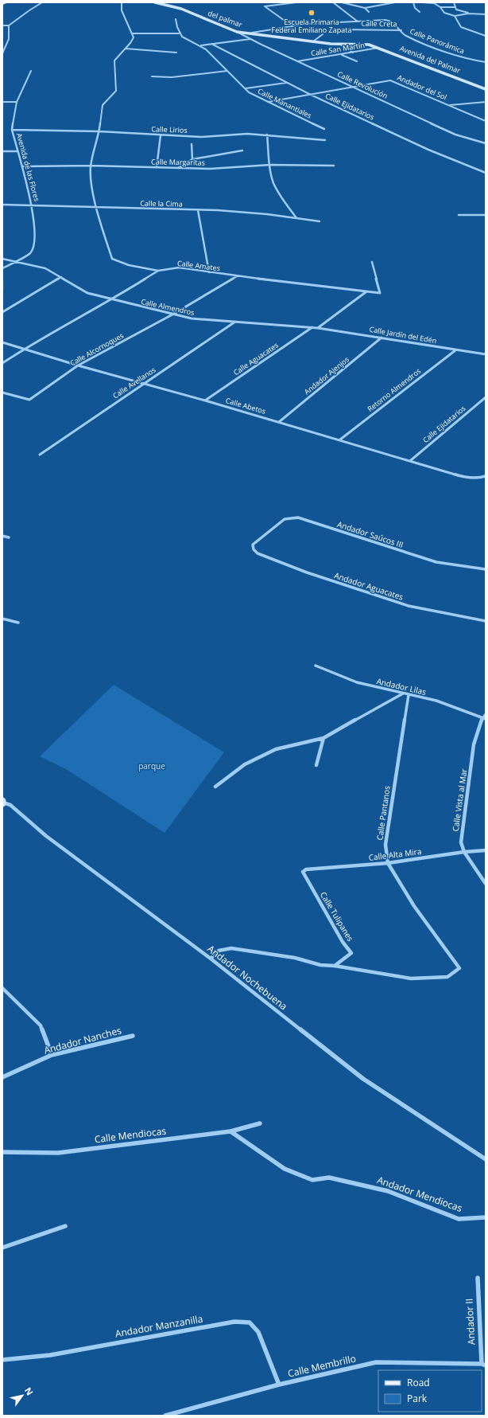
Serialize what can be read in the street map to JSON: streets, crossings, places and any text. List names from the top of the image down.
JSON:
{
  "streets": {
    "street": [
      "del palmar",
      "Calle Creta",
      "Calle Panorámica",
      "Calle San Martín",
      "Avenida del Palmar",
      "Calle Revolución",
      "Andador del Sol",
      "Calle Manantiales",
      "Calle Ejidatarios",
      "Calle Lirios",
      "Calle Margaritas",
      "Avenida de las Flores",
      "Calle la Cima",
      "Calle Amates",
      "Calle Almendros",
      "Calle Jardín del Edén",
      "Calle Alcornoques",
      "Calle Aguacates",
      "Andador Ajenjos",
      "Calle Avellanos",
      "Retorno Almendros",
      "Calle Abetos",
      "Andador Saúcos III",
      "Andador Aguacates",
      "Andador Lilas",
      "Calle Vista al Mar",
      "Calle Pantanos",
      "Calle Alta Mira",
      "Calle Tulipanes",
      "Andador Nochebuena",
      "Andador Nanches",
      "Calle Mendiocas",
      "Andador Mendiocas",
      "Andador II",
      "Andador Manzanilla",
      "Calle Membrillo"
    ]
  },
  "crossings": [
    ["del palmar", "Avenida del Palmar"],
    ["del palmar", "Calle Revolución"],
    ["Calle Creta", "Calle Panorámica"],
    ["Calle San Martín", "Avenida del Palmar"],
    ["Calle San Martín", "Calle Revolución"],
    ["Calle Revolución", "Andador del Sol"],
    ["Andador del Sol", "Calle Manantiales"],
    ["Andador del Sol", "Calle Ejidatarios"],
    ["Calle Ejidatarios", "Calle Abetos"],
    ["Calle Lirios", "Avenida de las Flores"],
    ["Calle Margaritas", "Avenida de las Flores"],
    ["Avenida de las Flores", "Calle la Cima"],
    ["Avenida de las Flores", "Calle Almendros"],
    ["Calle Amates", "Calle Almendros"],
    ["Calle Amates", "Calle Alcornoques"],
    ["Calle Amates", "Calle Abetos"],
    ["Calle Almendros", "Calle Jardín del Edén"],
    ["Calle Almendros", "Calle Alcornoques"],
    ["Calle Almendros", "Calle Aguacates"],
    ["Calle Almendros", "Calle Avellanos"],
    ["Calle Jardín del Edén", "Andador Ajenjos"],
    ["Calle Jardín del Edén", "Retorno Almendros"],
    ["Calle Alcornoques", "Calle Abetos"],
    ["Calle Aguacates", "Calle Abetos"],
    ["Andador Ajenjos", "Calle Abetos"],
    ["Calle Avellanos", "Calle Abetos"],
    ["Retorno Almendros", "Calle Abetos"],
    ["Andador Saúcos III", "Andador Aguacates"],
    ["Andador Lilas", "Calle Vista al Mar"],
    ["Andador Lilas", "Calle Pantanos"],
    ["Calle Vista al Mar", "Calle Alta Mira"],
    ["Calle Pantanos", "Calle Alta Mira"],
    ["Calle Pantanos", "Calle Tulipanes"],
    ["Calle Alta Mira", "Calle Tulipanes"],
    ["Calle Mendiocas", "Andador Mendiocas"],
    ["Andador II", "Calle Membrillo"],
    ["Andador Manzanilla", "Calle Membrillo"]
  ],
  "parks": ["parque"],
  "places": ["Escuela Primaria Federal Emiliano Zapata"],
  "legend": ["Road", "Park"],
  "north": "top right"
}
